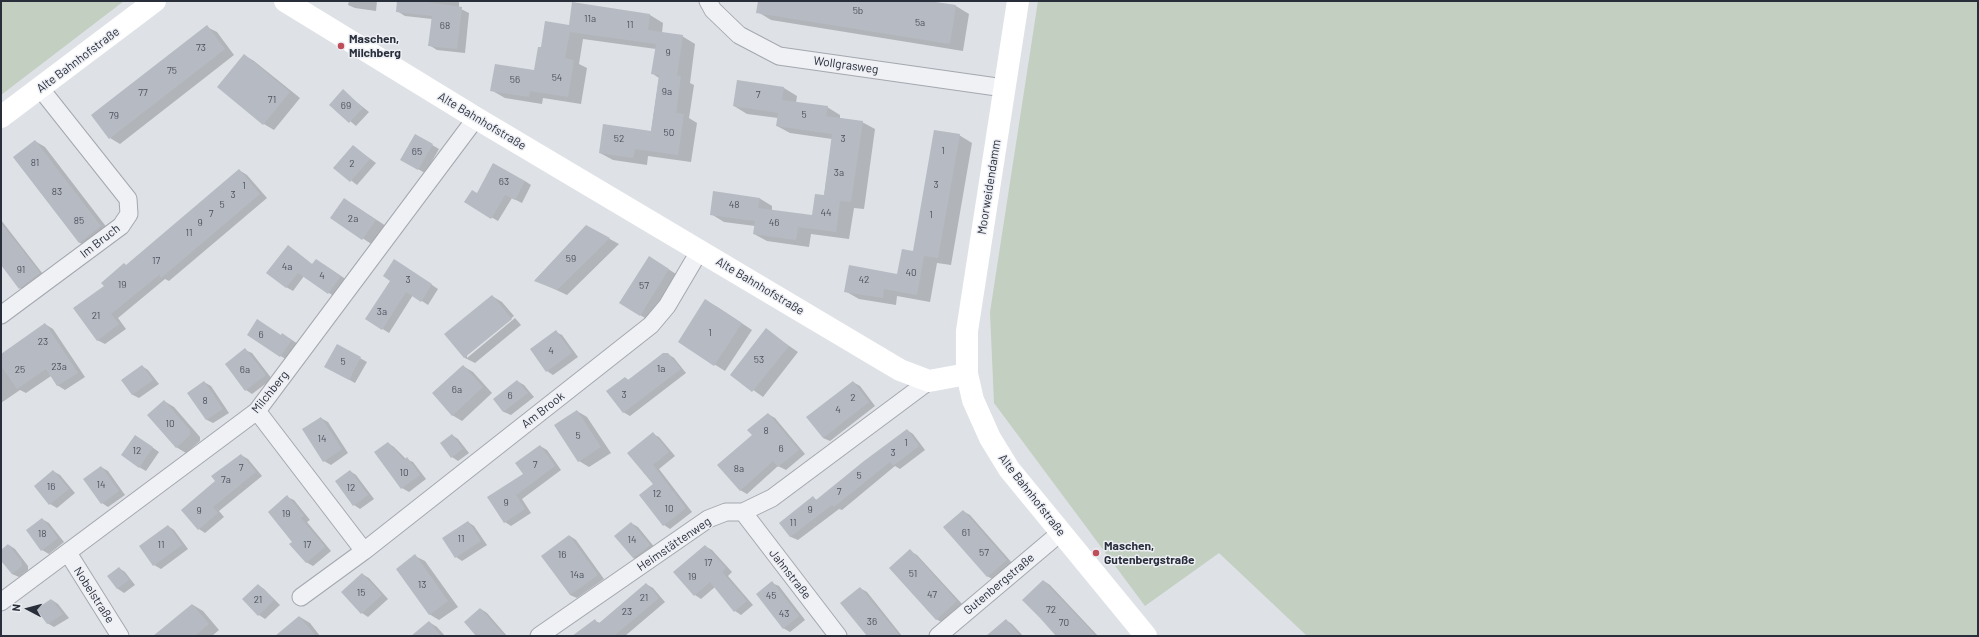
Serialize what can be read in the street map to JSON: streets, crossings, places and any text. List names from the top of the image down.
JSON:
{
  "streets": {
    "street": [
      "Alte Bahnhofstraße",
      "Wollgrasweg",
      "Moorweidendamm",
      "Im Bruch",
      "Milchberg",
      "Am Brook",
      "Heimstättenweg",
      "Jahnstraße",
      "Gutenbergstraße",
      "Nobelstraße"
    ]
  },
  "crossings": [
    ["Alte Bahnhofstraße", "Moorweidendamm"],
    ["Alte Bahnhofstraße", "Im Bruch"],
    ["Alte Bahnhofstraße", "Milchberg"],
    ["Alte Bahnhofstraße", "Am Brook"],
    ["Alte Bahnhofstraße", "Heimstättenweg"],
    ["Alte Bahnhofstraße", "Gutenbergstraße"],
    ["Wollgrasweg", "Moorweidendamm"],
    ["Milchberg", "Nobelstraße"],
    ["Heimstättenweg", "Jahnstraße"]
  ],
  "places": ["Maschen, Milchberg", "Maschen, Gutenbergstraße"],
  "house_numbers": [
    "5b",
    "11a",
    "5a",
    "11",
    "68",
    "73",
    "9",
    "75",
    "54",
    "56",
    "9a",
    "77",
    "7",
    "71",
    "69",
    "5",
    "79",
    "50",
    "52",
    "3",
    "1",
    "65",
    "81",
    "2",
    "3a",
    "63",
    "3",
    "1",
    "83",
    "3",
    "5",
    "48",
    "44",
    "7",
    "1",
    "2a",
    "85",
    "9",
    "46",
    "11",
    "59",
    "17",
    "4a",
    "91",
    "40",
    "4",
    "3",
    "42",
    "19",
    "57",
    "3a",
    "21",
    "1",
    "6",
    "23",
    "4",
    "53",
    "5",
    "23a",
    "1a",
    "25",
    "6a",
    "6a",
    "3",
    "6",
    "2",
    "8",
    "4",
    "10",
    "8",
    "5",
    "14",
    "1",
    "6",
    "12",
    "3",
    "7",
    "7",
    "8a",
    "10",
    "5",
    "7a",
    "14",
    "16",
    "12",
    "7",
    "12",
    "9",
    "10",
    "9",
    "9",
    "19",
    "11",
    "61",
    "18",
    "11",
    "14",
    "11",
    "17",
    "57",
    "16",
    "17",
    "51",
    "14a",
    "19",
    "13",
    "15",
    "47",
    "45",
    "21",
    "21",
    "72",
    "23",
    "43",
    "36",
    "70"
  ],
  "north": "left"
}
